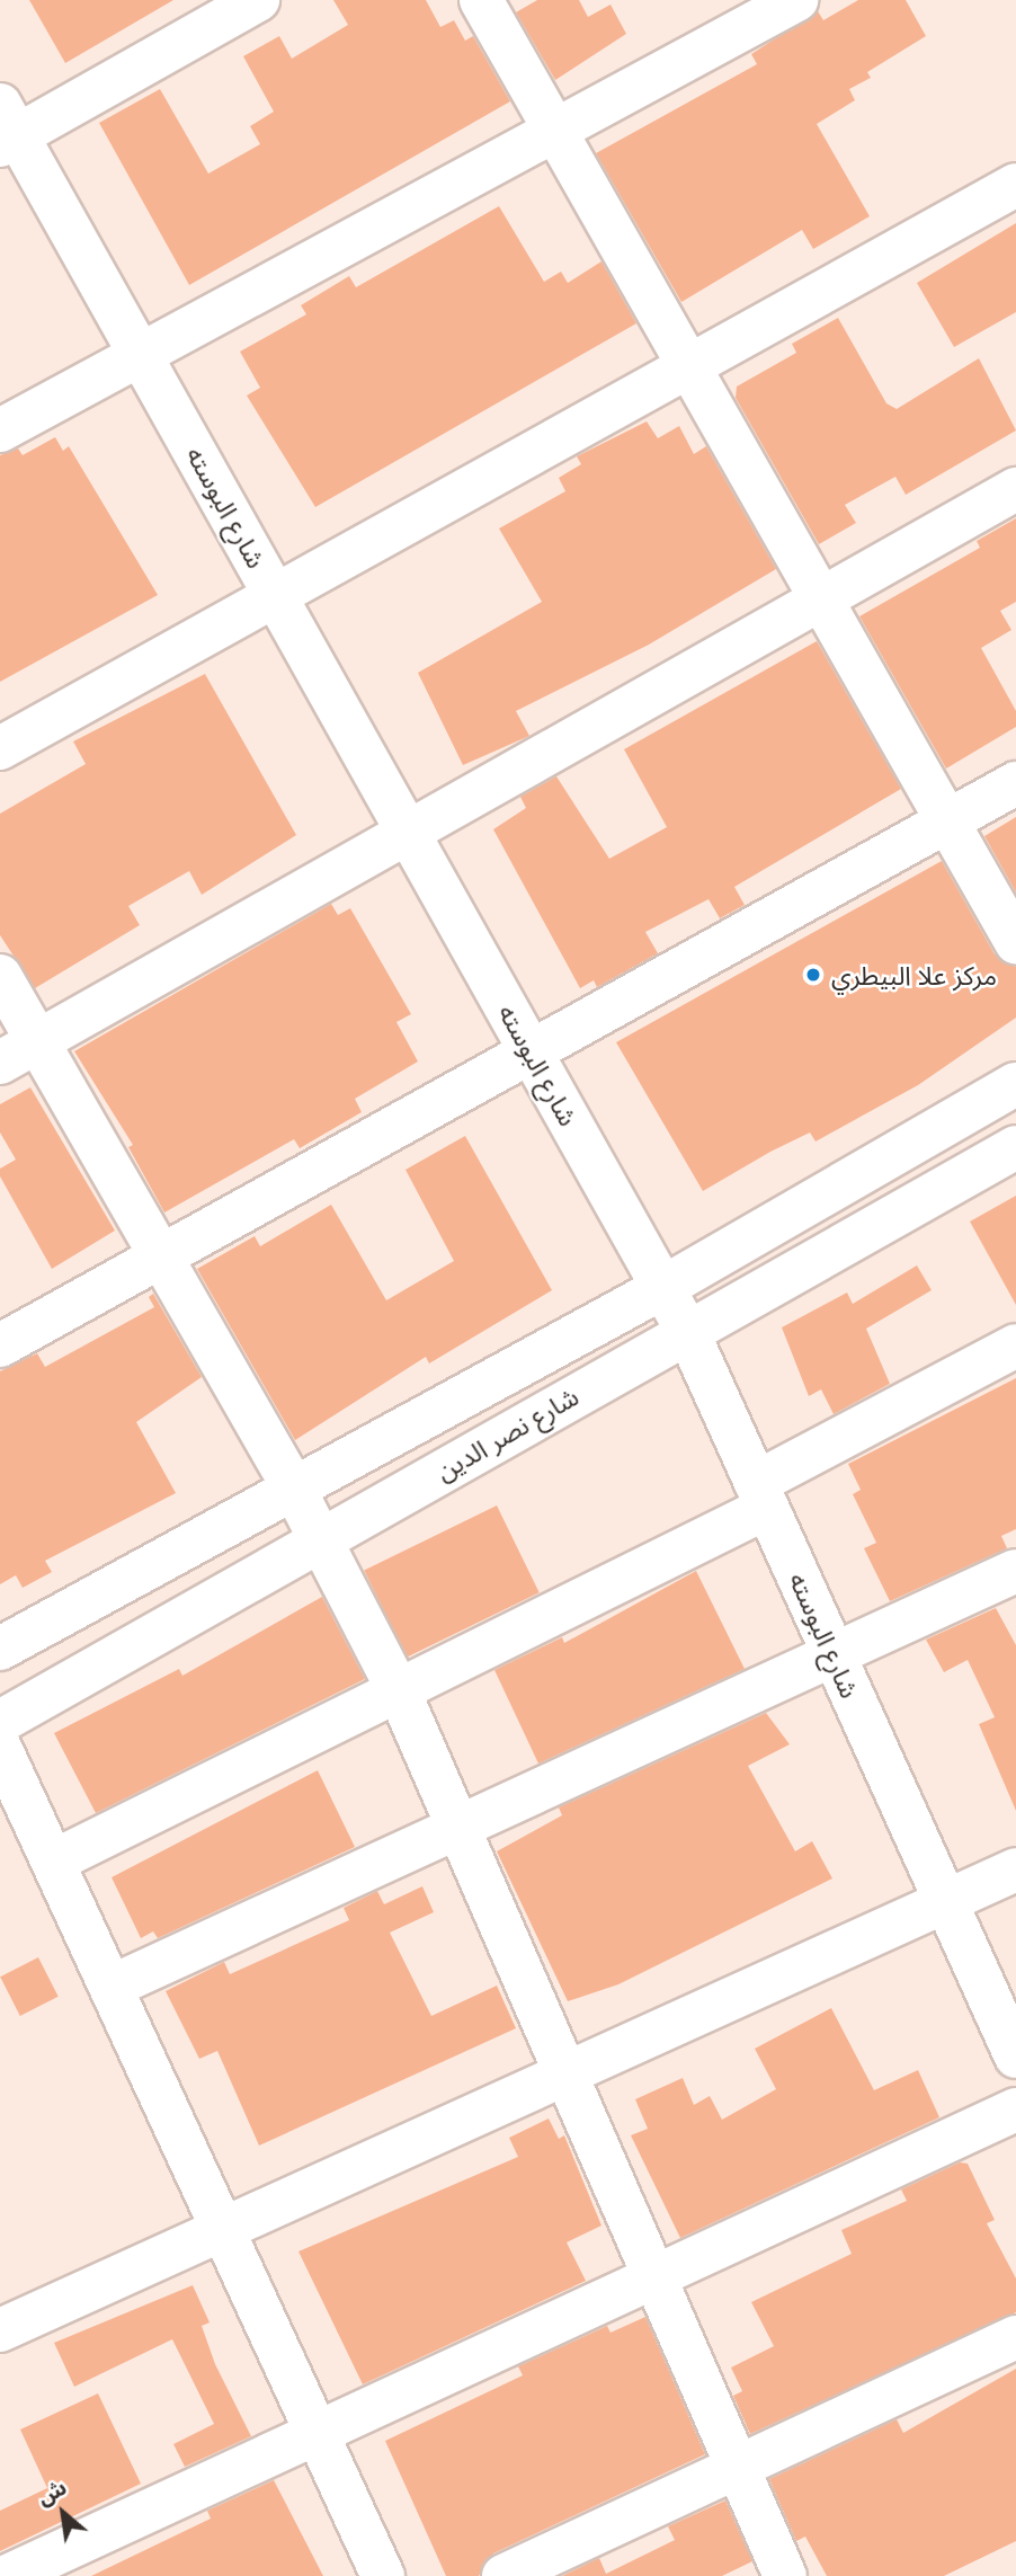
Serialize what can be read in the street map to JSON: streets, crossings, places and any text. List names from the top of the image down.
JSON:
{
  "streets": {
    "street": ["شارع البوسته", "شارع نصر الدين"]
  },
  "crossings": [
    ["شارع البوسته", "شارع نصر الدين"]
  ],
  "places": ["مركز علا البيطري"],
  "north": "top left"
}
